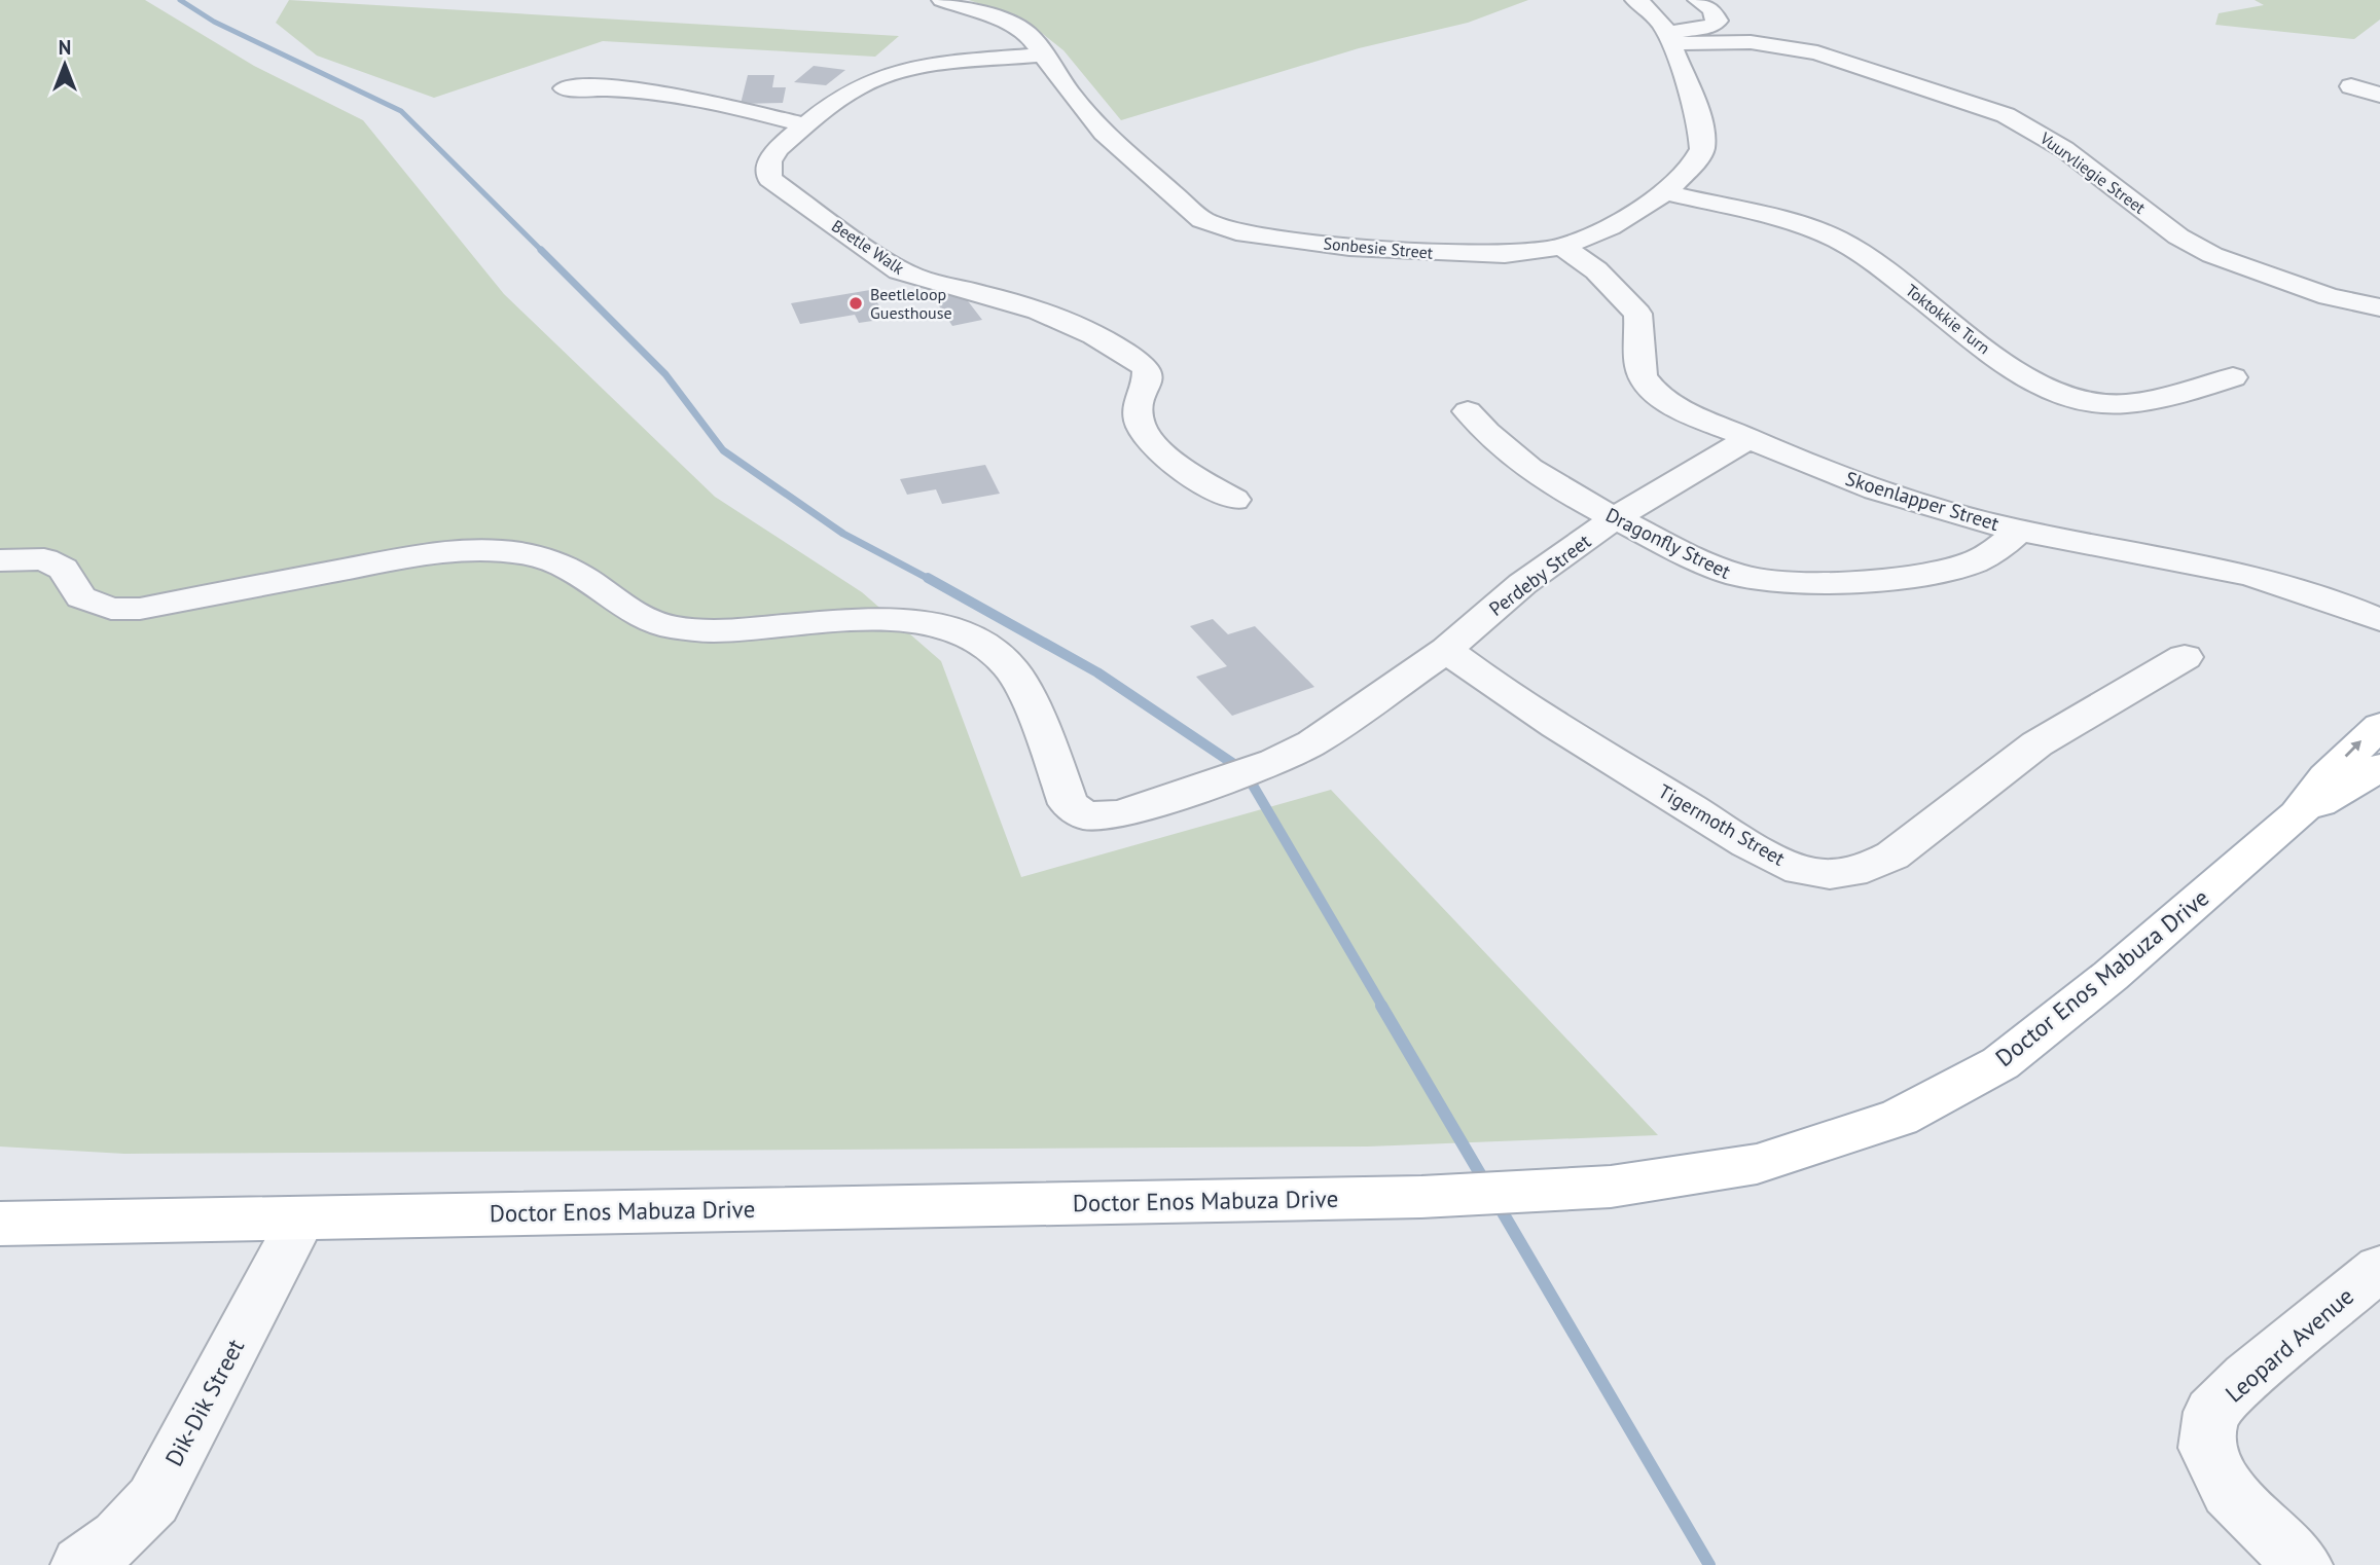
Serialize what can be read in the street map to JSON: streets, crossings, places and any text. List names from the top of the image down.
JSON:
{
  "streets": {
    "main road": ["Doctor Enos Mabuza Drive"],
    "street": [
      "Vuurvliegie Street",
      "Beetle Walk",
      "Sonbesie Street",
      "Toktokkie Turn",
      "Skoenlapper Street",
      "Dragonfly Street",
      "Perdeby Street",
      "Tigermoth Street",
      "Leopard Avenue",
      "Dik-Dik Street"
    ]
  },
  "crossings": [
    ["Vuurvliegie Street", "Sonbesie Street"],
    ["Beetle Walk", "Sonbesie Street"],
    ["Sonbesie Street", "Toktokkie Turn"],
    ["Sonbesie Street", "Skoenlapper Street"],
    ["Skoenlapper Street", "Dragonfly Street"],
    ["Skoenlapper Street", "Perdeby Street"],
    ["Dragonfly Street", "Perdeby Street"],
    ["Perdeby Street", "Tigermoth Street"],
    ["Doctor Enos Mabuza Drive", "Dik-Dik Street"]
  ],
  "places": ["Beetleloop Guesthouse"],
  "north": "top"
}
